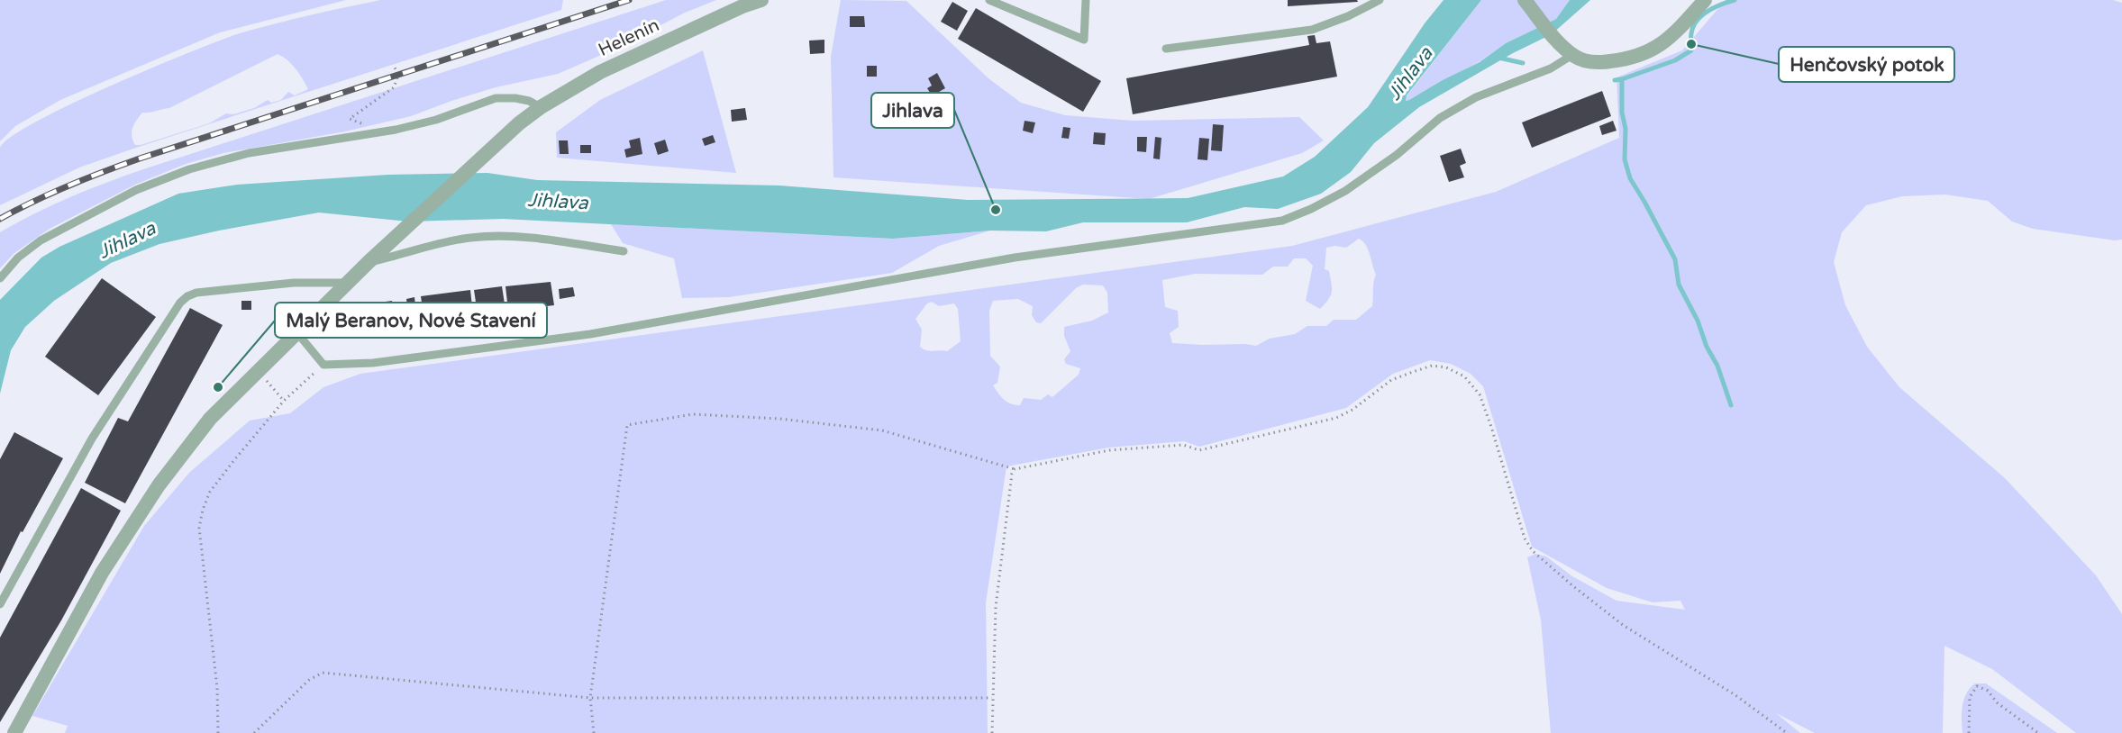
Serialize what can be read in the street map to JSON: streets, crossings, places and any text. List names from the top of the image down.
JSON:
{
  "streets": {
    "street": ["Helenín"]
  },
  "water": ["Jihlava"],
  "places": ["Henčovský potok", "Jihlava", "Malý Beranov, Nové Stavení"]
}
